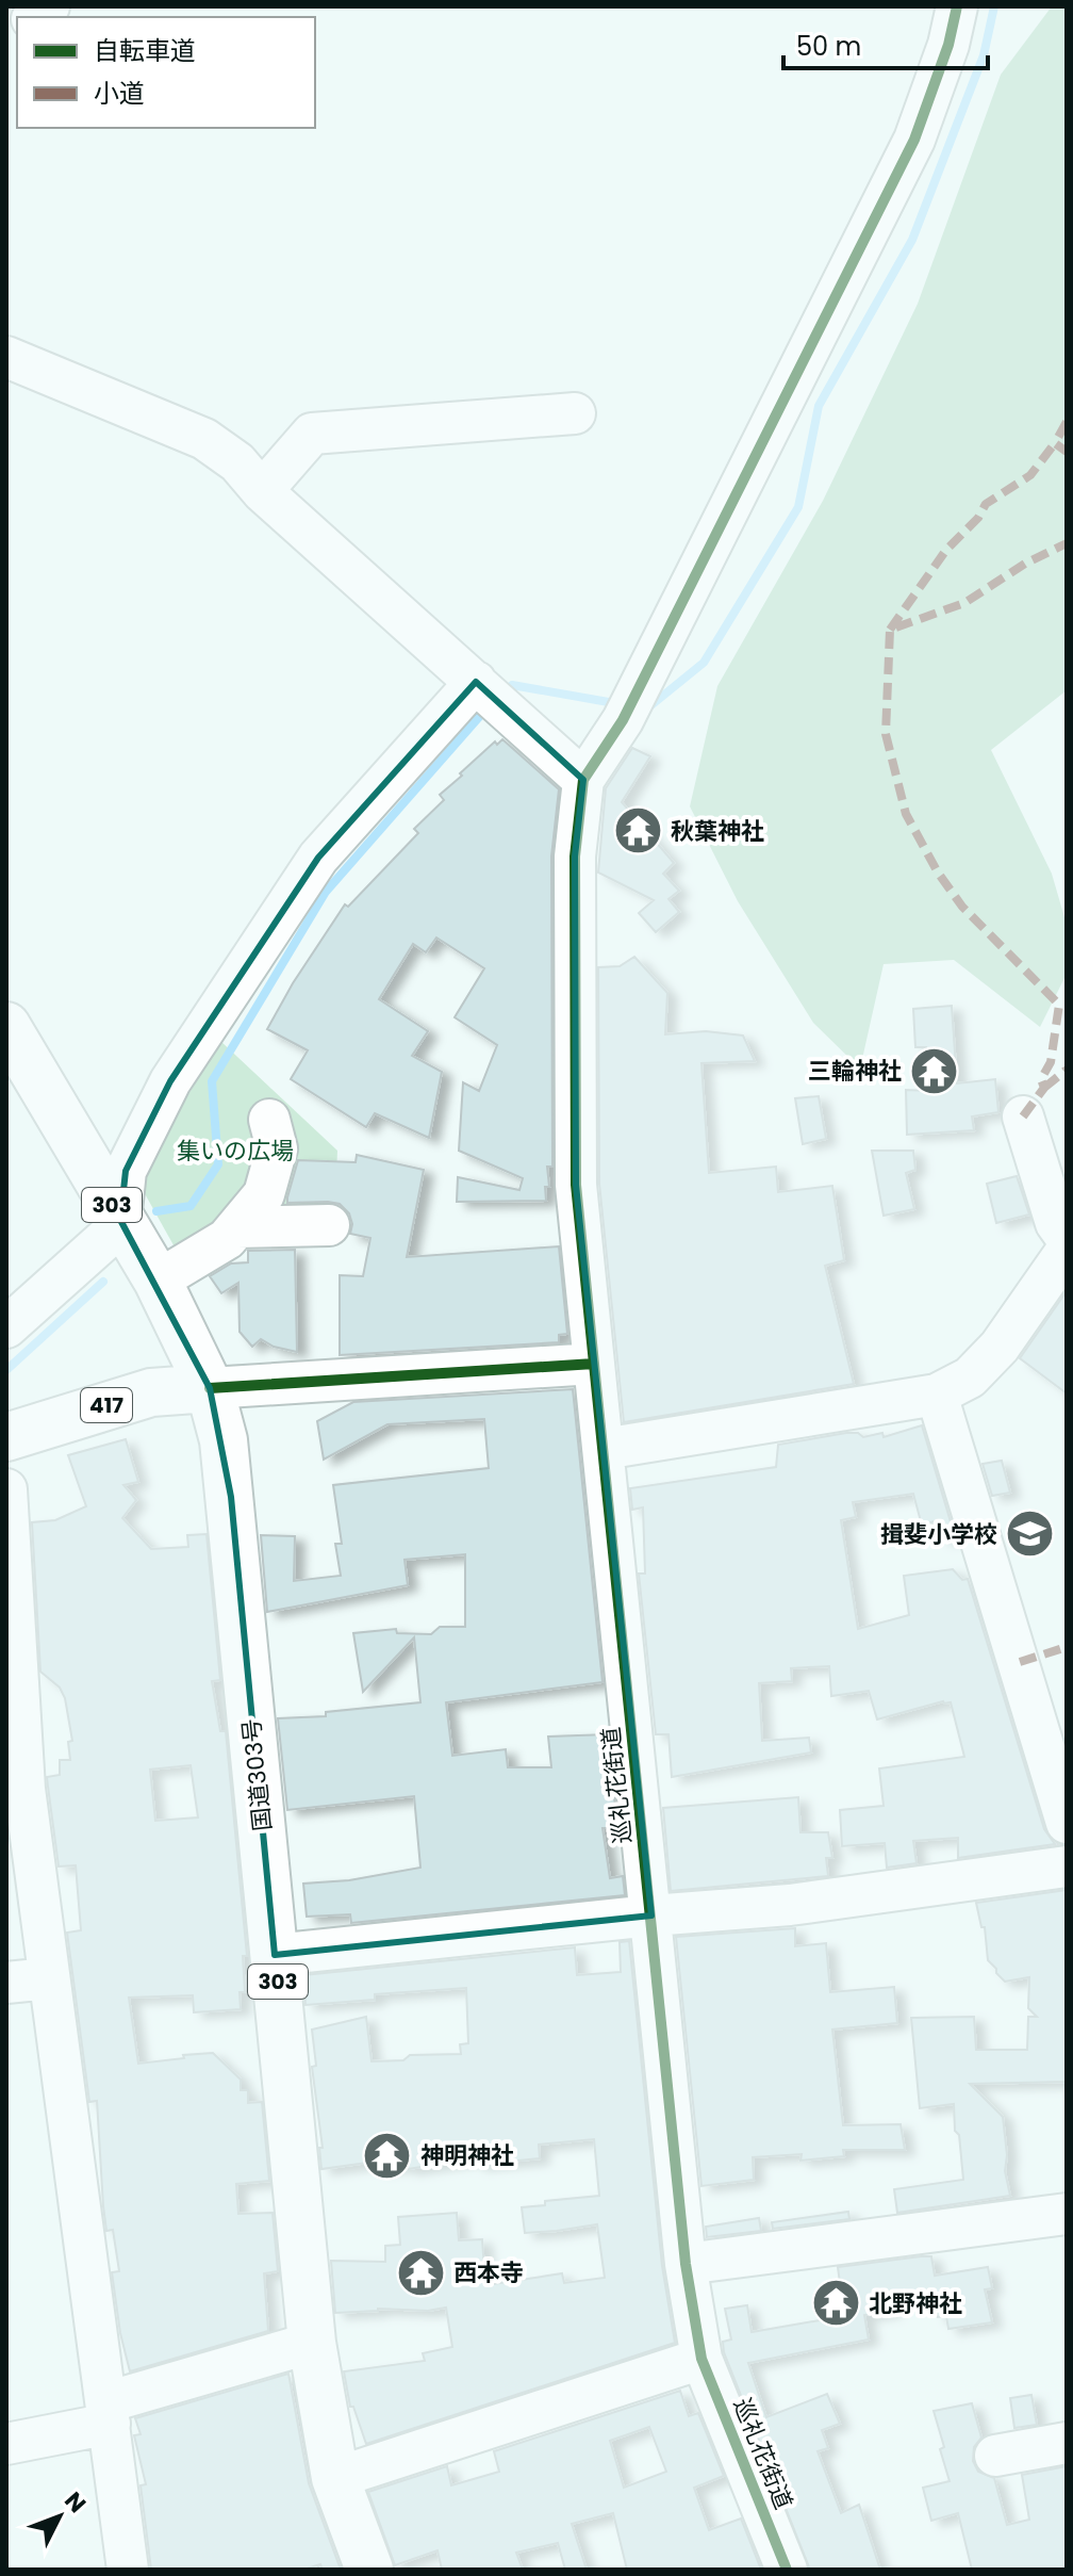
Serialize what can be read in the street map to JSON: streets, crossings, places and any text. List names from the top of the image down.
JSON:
{
  "streets": {
    "highway": ["303", "417", "国道303号"],
    "street": ["巡礼花街道"]
  },
  "crossings": [
    ["417", "国道303号"]
  ],
  "parks": ["集いの広場"],
  "places": {
    "temple": [
      "秋葉神社",
      "三輪神社",
      "神明神社",
      "西本寺",
      "北野神社"
    ],
    "school or university": ["揖斐小学校"]
  },
  "legend": ["自転車道", "小道"],
  "scale_bar": "50 m",
  "north": "top right"
}
